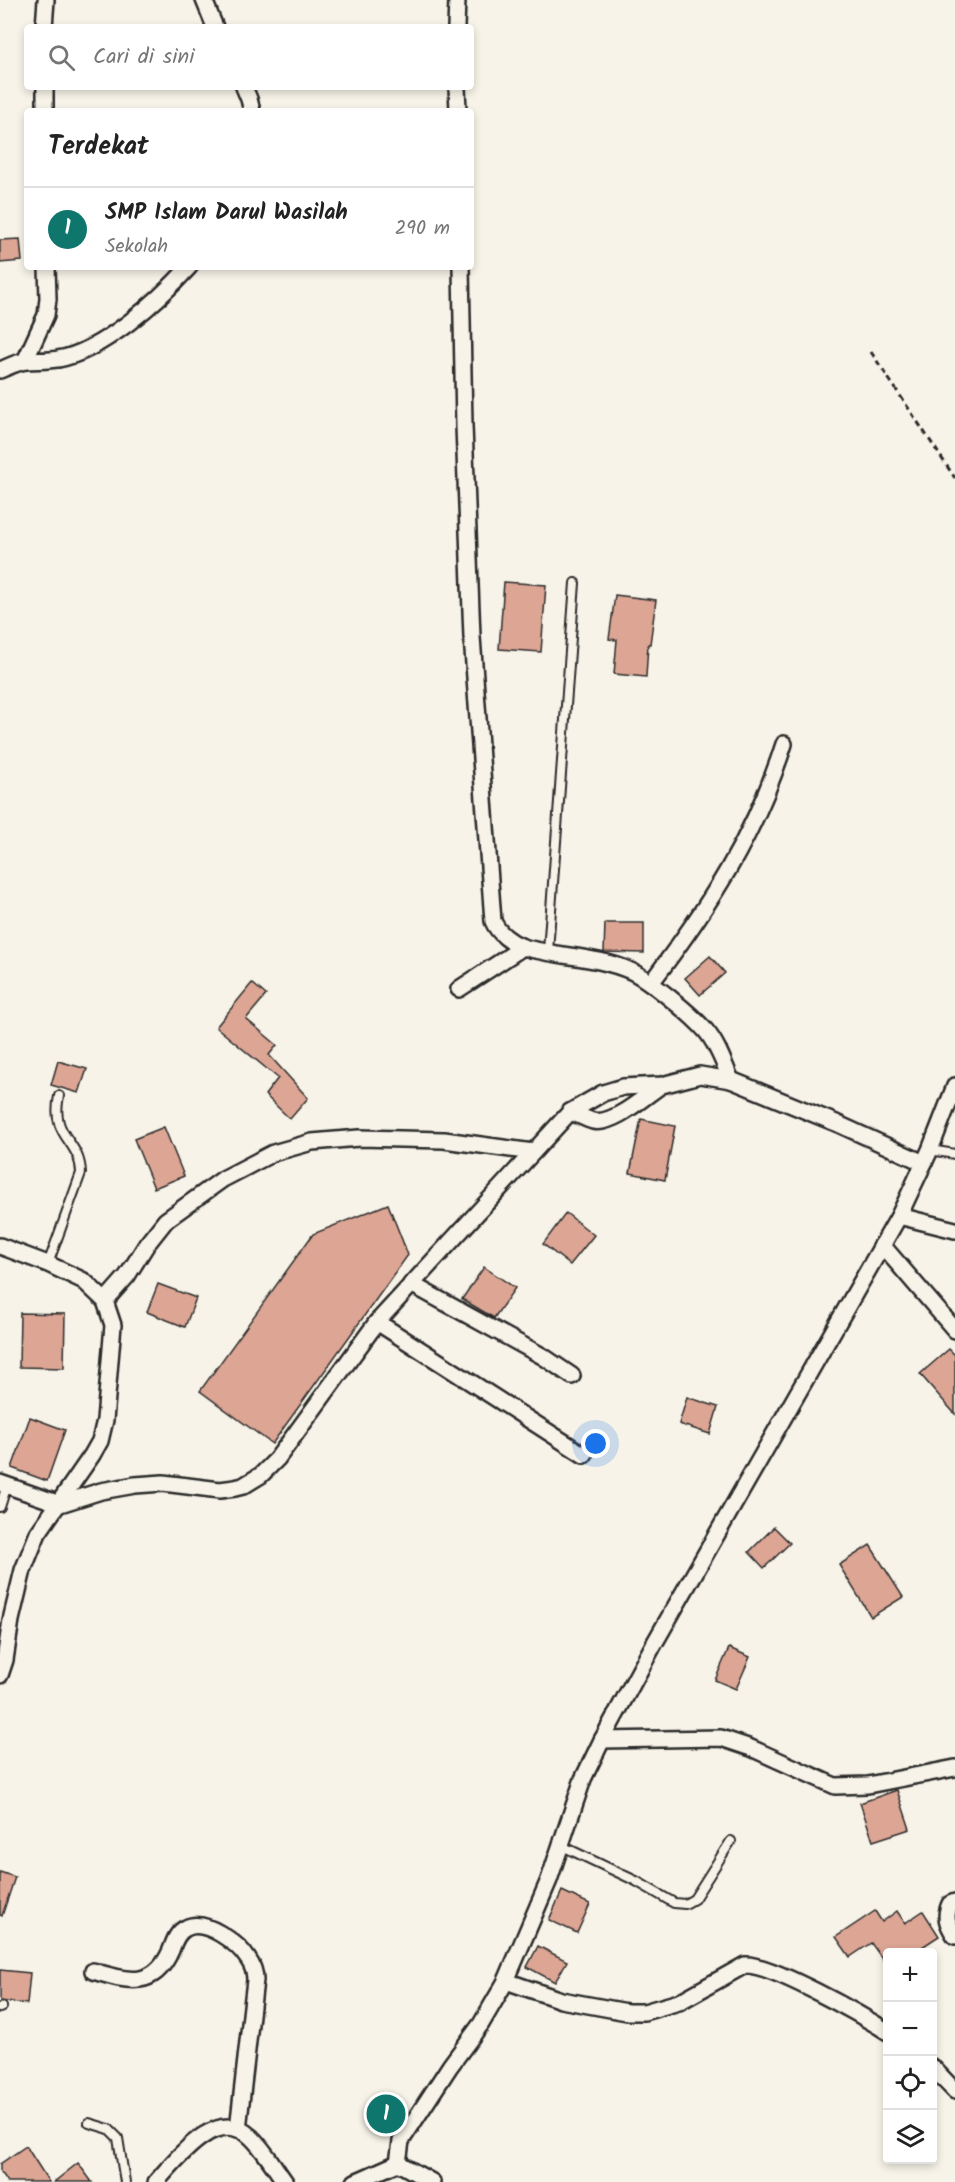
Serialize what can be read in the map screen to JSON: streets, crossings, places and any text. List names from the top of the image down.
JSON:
{
  "page": {
    "search": "Cari di sini",
    "heading": "Terdekat",
    "list": [
      {
        "mark": "1",
        "name": "SMP Islam Darul Wasilah",
        "note": "Sekolah",
        "value": "290 m"
      }
    ],
    "map_buttons": ["+", "−"],
    "pins": "1"
  }
}
